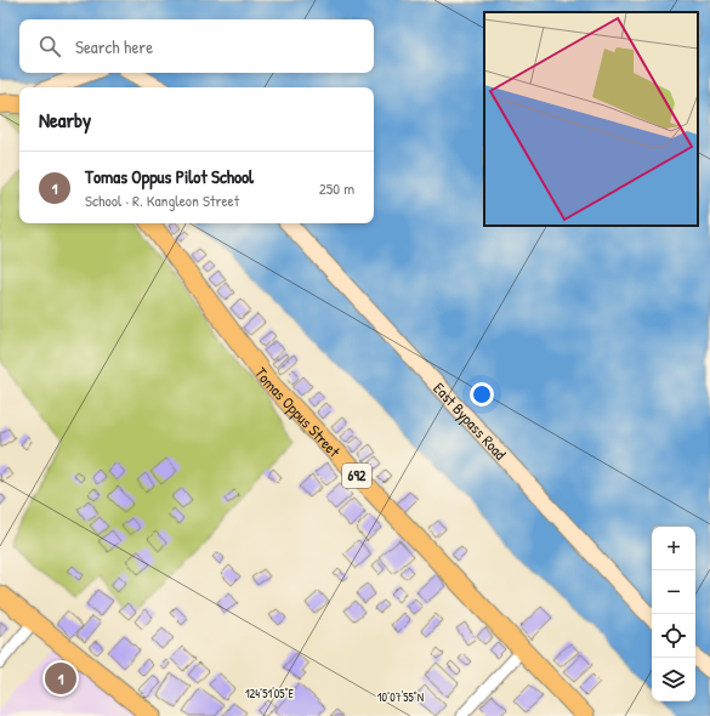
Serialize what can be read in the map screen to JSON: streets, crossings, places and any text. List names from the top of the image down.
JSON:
{
  "streets": {
    "main road": ["Tomas Oppus Street", "692"],
    "street": ["East Bypass Road"]
  },
  "page": {
    "search": "Search here",
    "heading": "Nearby",
    "list": [
      {
        "mark": "1",
        "name": "Tomas Oppus Pilot School",
        "note": "School · R. Kangleon Street",
        "value": "250 m"
      }
    ],
    "map_buttons": ["+", "−"],
    "pins": "1"
  },
  "coordinates": ["124°51'05\"E", "10°07'55\"N"]
}
